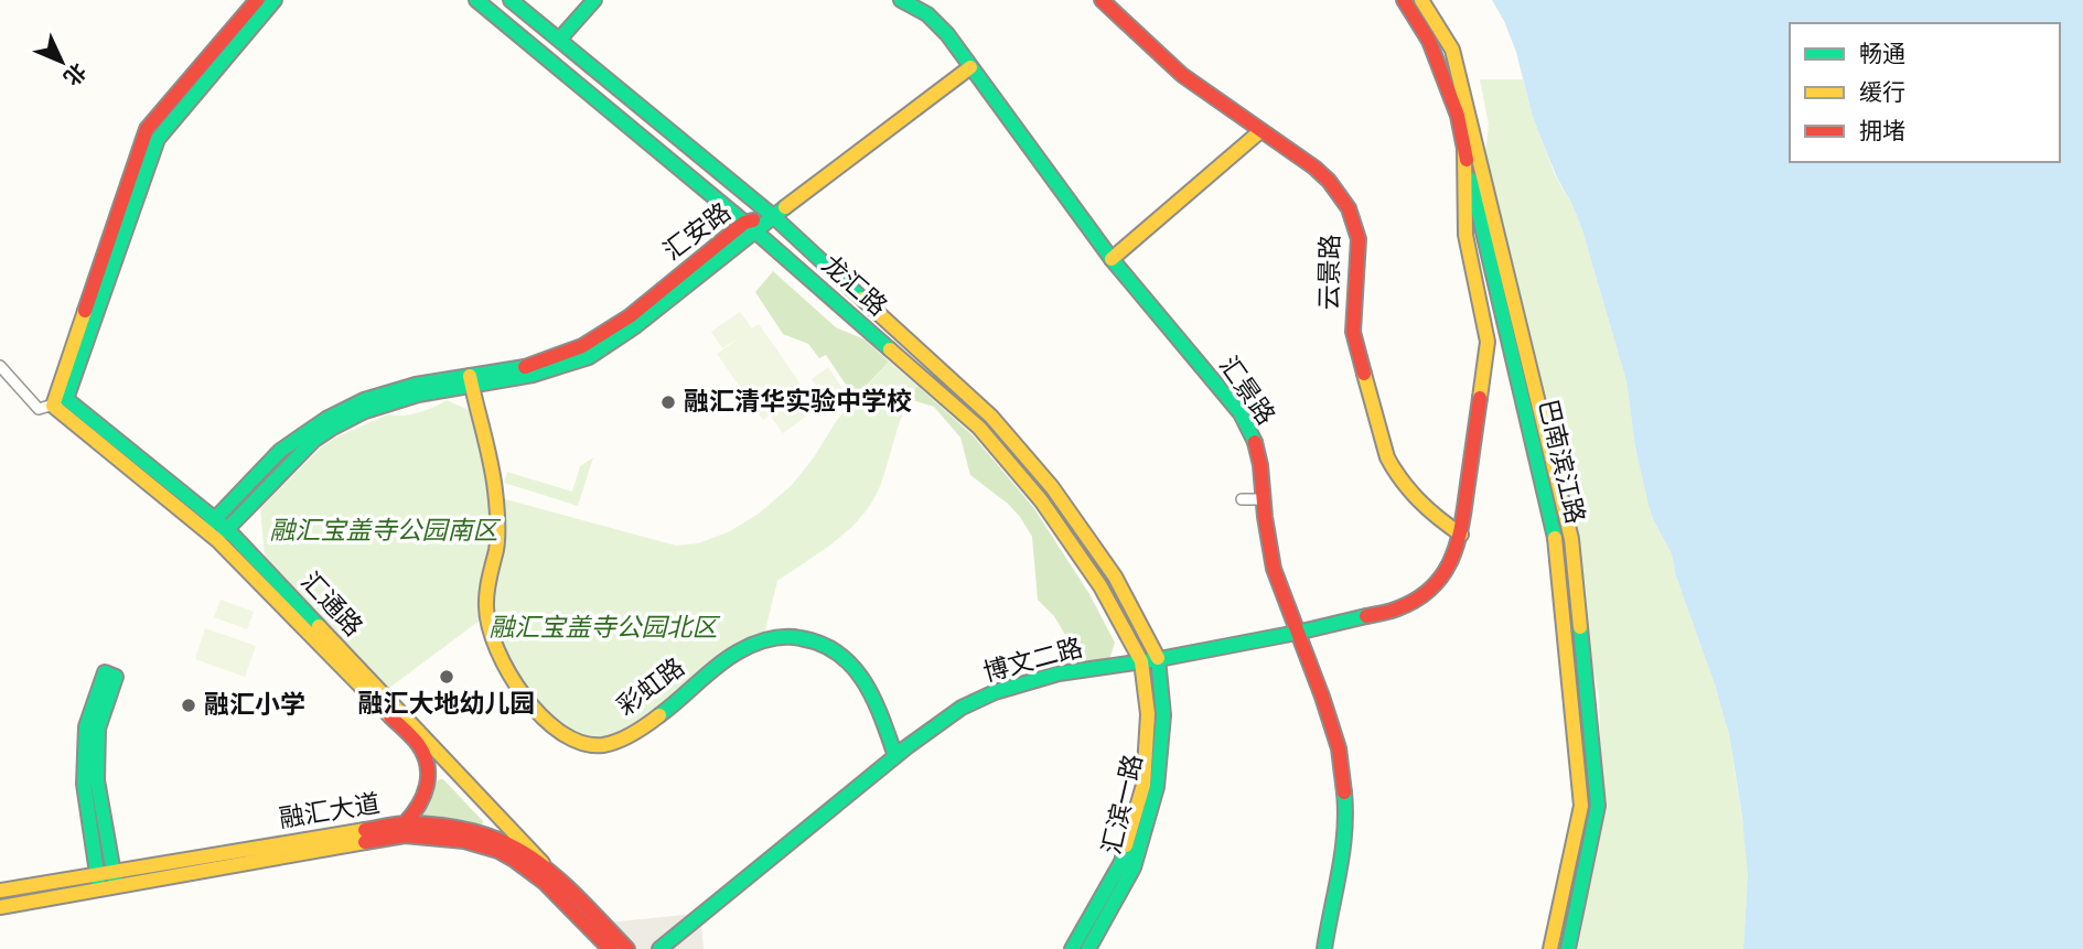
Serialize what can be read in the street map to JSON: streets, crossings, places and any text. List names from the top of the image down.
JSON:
{
  "streets": {
    "main road": [
      "汇安路",
      "云景路",
      "龙汇路",
      "汇景路",
      "巴南滨江路",
      "汇通路",
      "博文二路",
      "彩虹路",
      "汇滨一路",
      "融汇大道"
    ]
  },
  "crossings": [
    ["汇安路", "龙汇路"],
    ["汇安路", "汇景路"],
    ["汇安路", "汇通路"],
    ["汇安路", "彩虹路"],
    ["云景路", "博文二路"],
    ["龙汇路", "博文二路"],
    ["龙汇路", "汇滨一路"],
    ["汇景路", "博文二路"],
    ["巴南滨江路", "博文二路"],
    ["汇通路", "融汇大道"],
    ["博文二路", "彩虹路"],
    ["博文二路", "汇滨一路"]
  ],
  "parks": ["融汇宝盖寺公园南区", "融汇宝盖寺公园北区"],
  "places": ["融汇清华实验中学校", "融汇大地幼儿园", "融汇小学"],
  "legend": ["畅通", "缓行", "拥堵"],
  "north": "bottom right"
}
